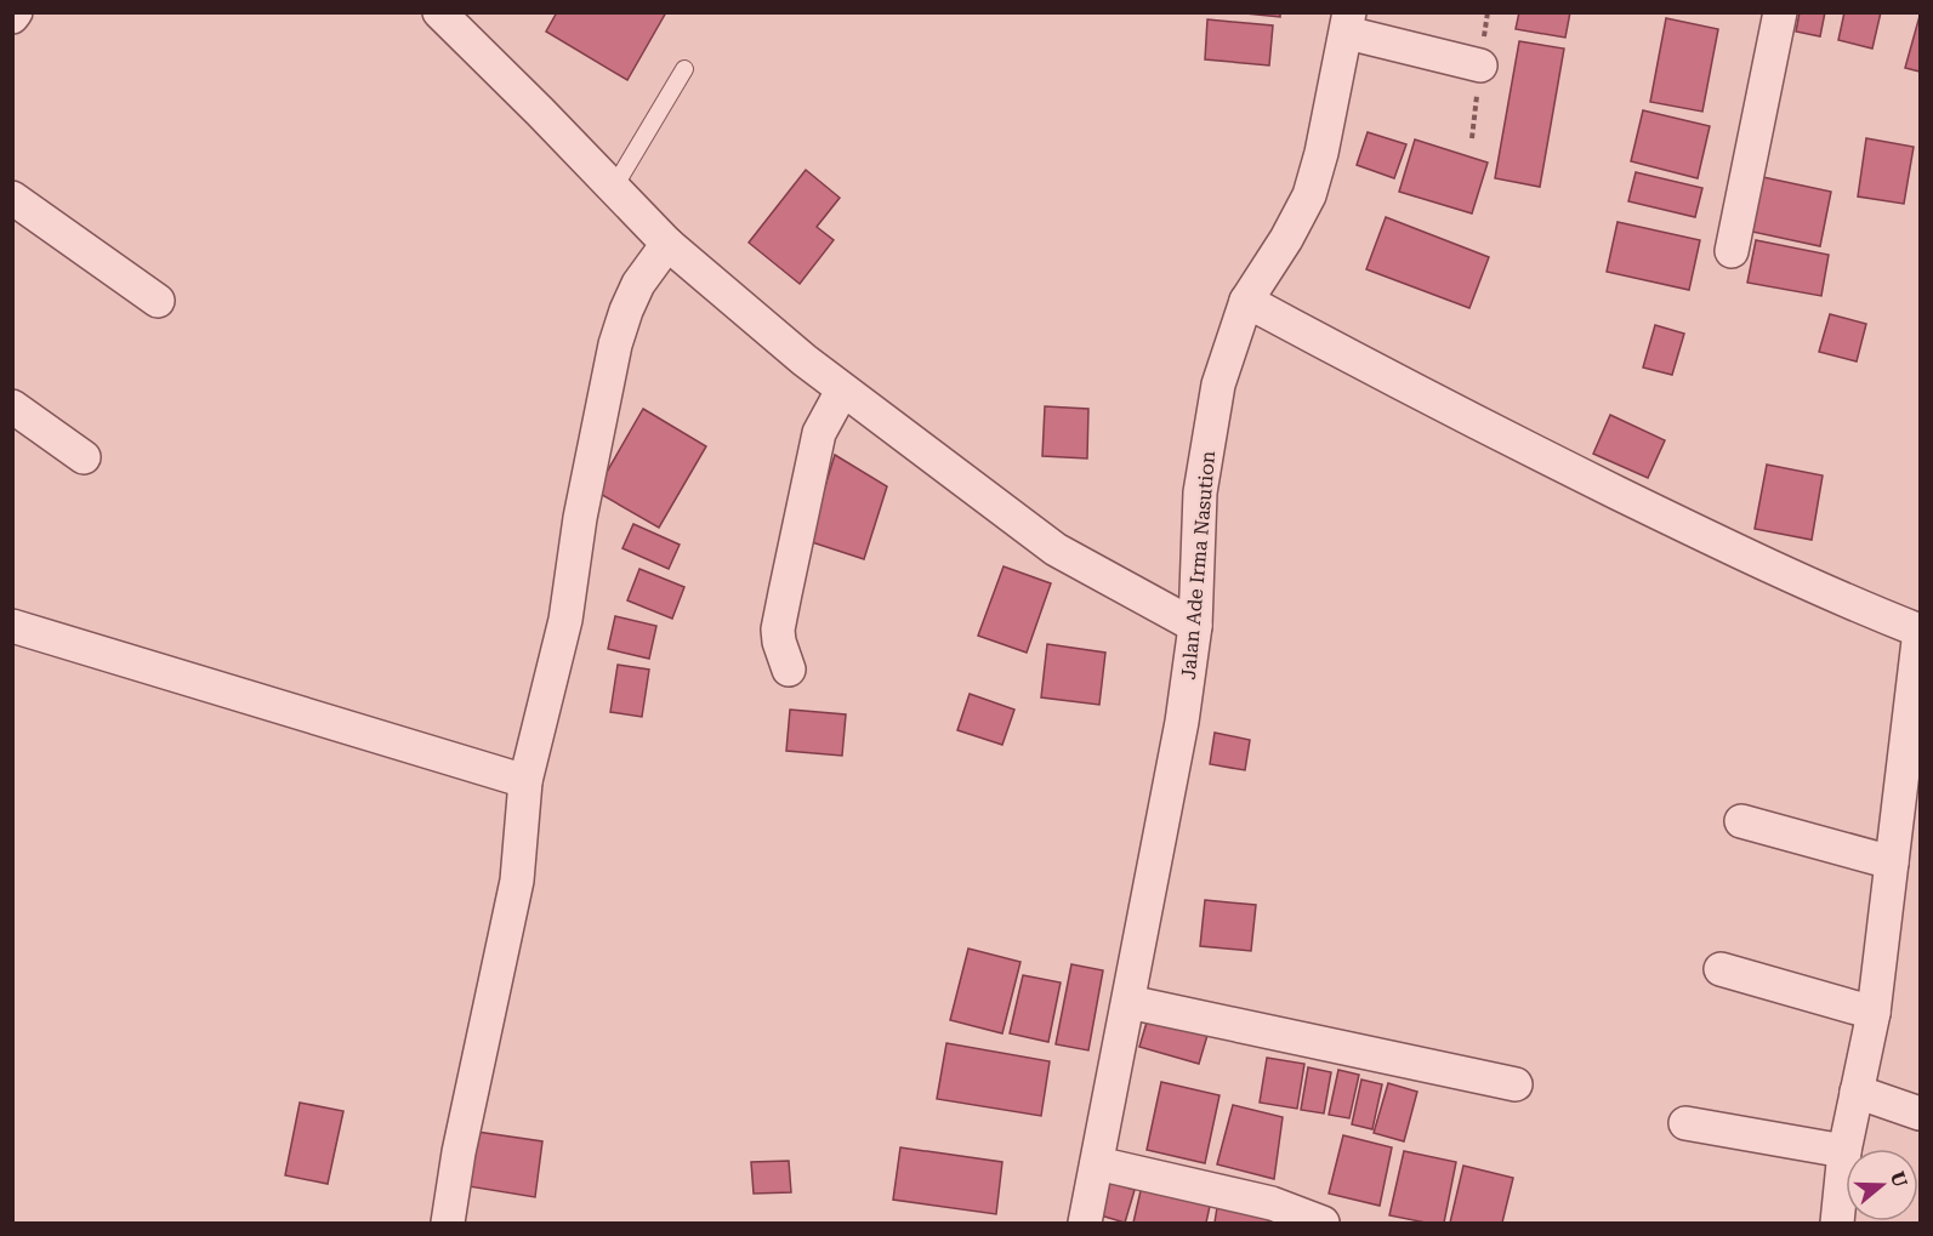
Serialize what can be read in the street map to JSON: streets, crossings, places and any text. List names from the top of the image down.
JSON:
{
  "streets": {
    "street": ["Jalan Ade Irma Nasution"]
  },
  "north": "right"
}
